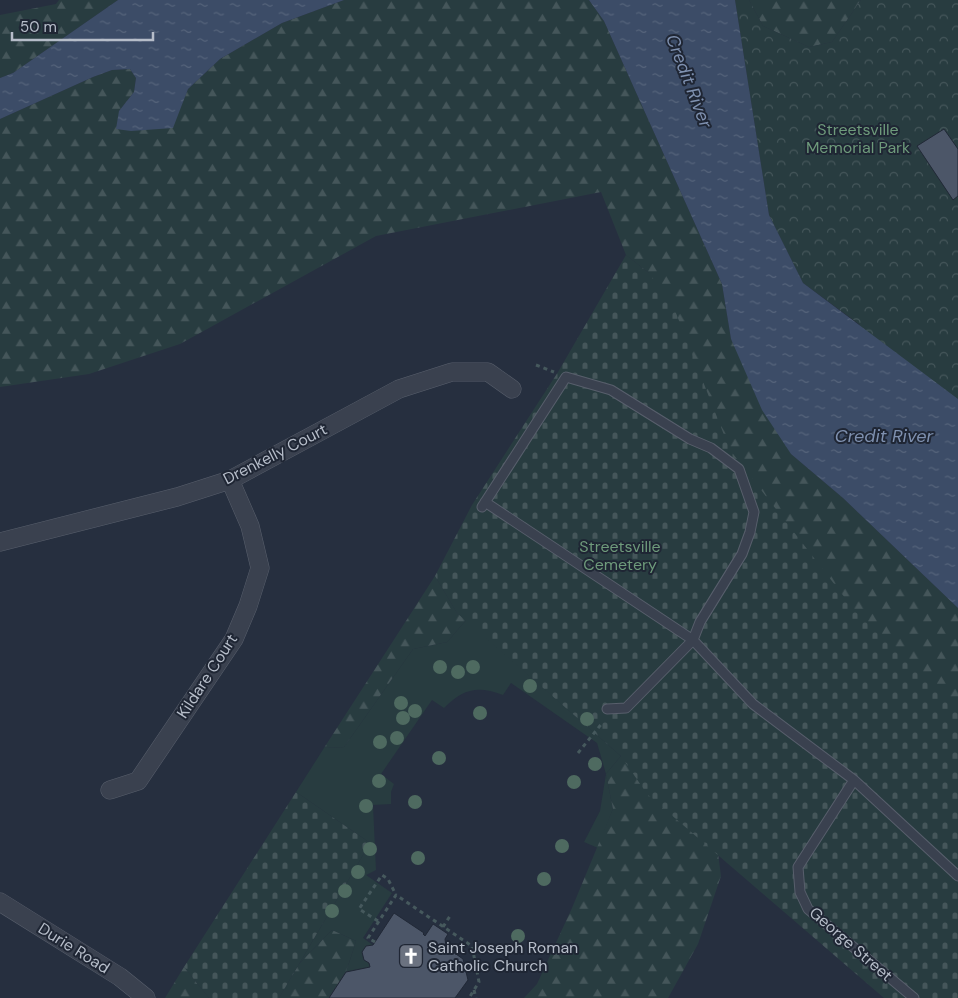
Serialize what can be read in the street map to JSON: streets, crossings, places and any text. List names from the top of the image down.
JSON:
{
  "streets": {
    "street": ["Drenkelly Court", "Kildare Court", "Durie Road"],
    "lane": ["George Street"]
  },
  "crossings": [
    ["Drenkelly Court", "Kildare Court"]
  ],
  "water": ["Credit River"],
  "parks": ["Streetsville Memorial Park", "Streetsville Cemetery"],
  "places": {
    "church": ["Saint Joseph Roman Catholic Church"]
  },
  "scale_bar": "50 m"
}
